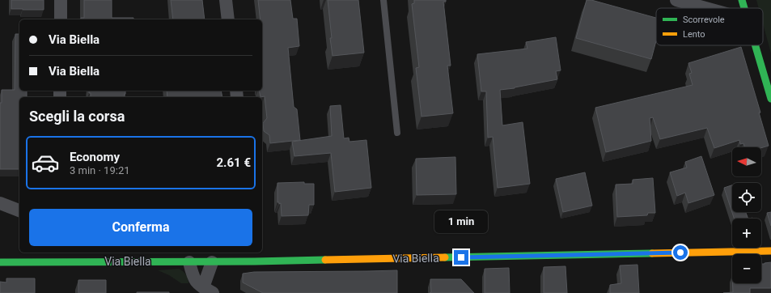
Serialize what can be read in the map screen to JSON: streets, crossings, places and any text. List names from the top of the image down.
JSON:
{
  "streets": {
    "main road": ["Via Biella"]
  },
  "legend": ["Scorrevole", "Lento"],
  "north": "left",
  "page": {
    "banner": ["Via Biella", "Via Biella"],
    "heading": "Scegli la corsa",
    "list": [
      {
        "name": "Economy",
        "note": "3 min · 19:21",
        "value": "2.61 €"
      }
    ],
    "map_buttons": ["+", "−"],
    "buttons": "Conferma",
    "bubble": "1 min"
  }
}
